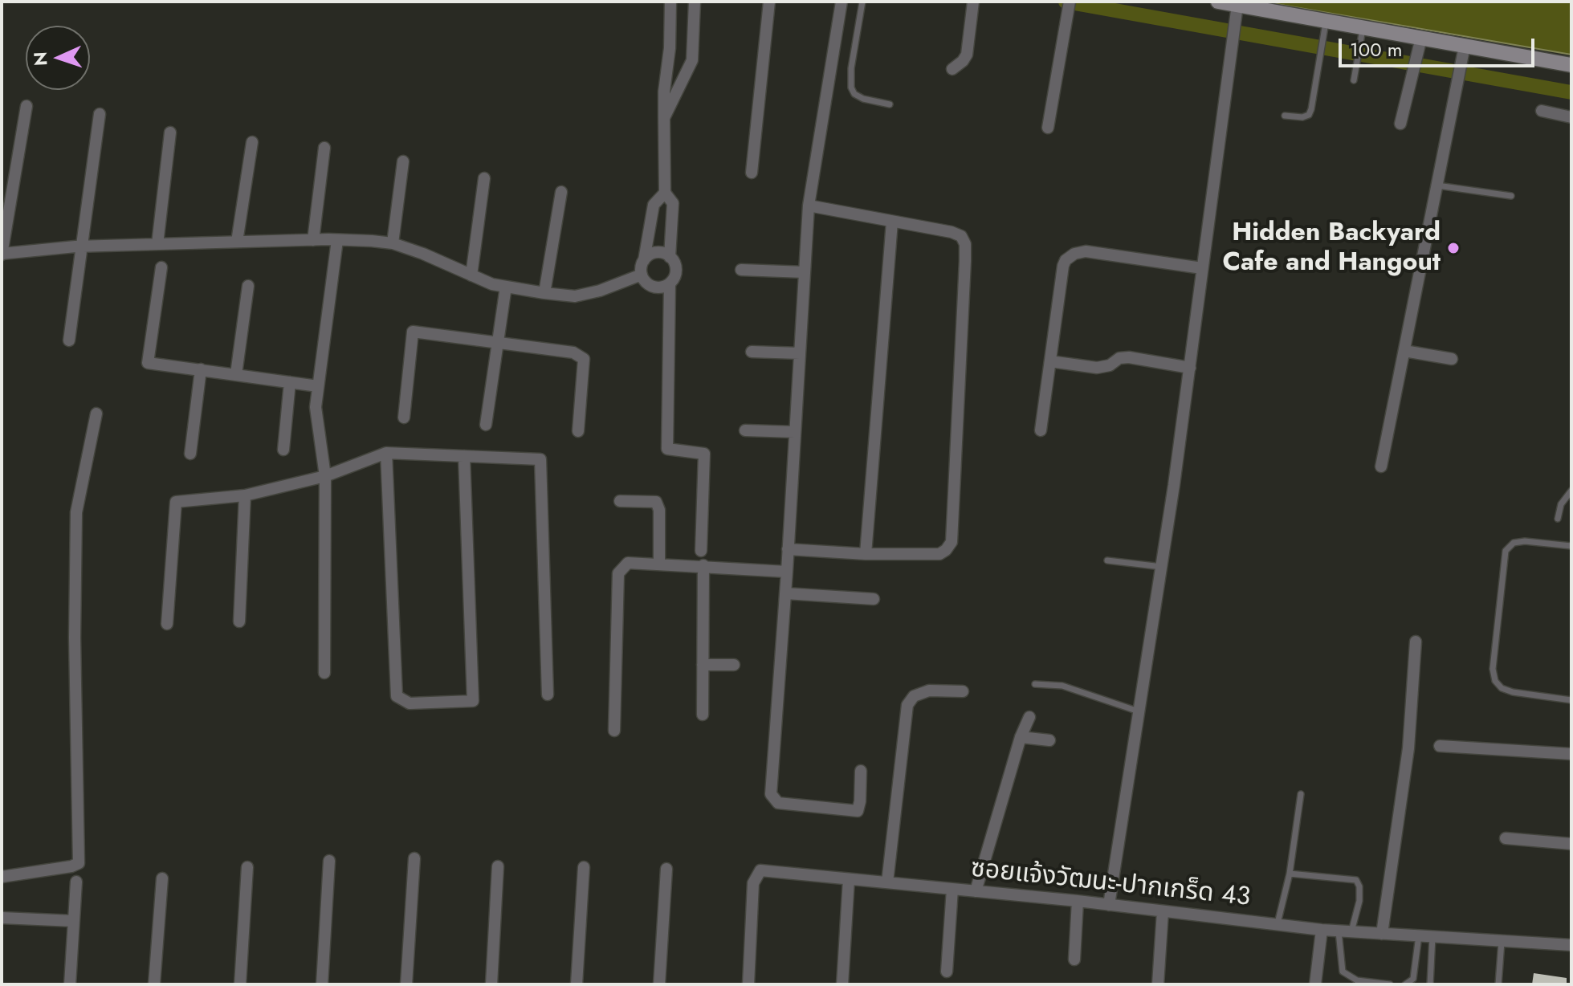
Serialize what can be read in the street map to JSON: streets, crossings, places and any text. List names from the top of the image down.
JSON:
{
  "streets": {
    "street": ["ซอยแจ้งวัฒนะ-ปากเกร็ด 43"]
  },
  "places": ["Hidden Backyard Cafe and Hangout"],
  "scale_bar": "100 m",
  "north": "left"
}
